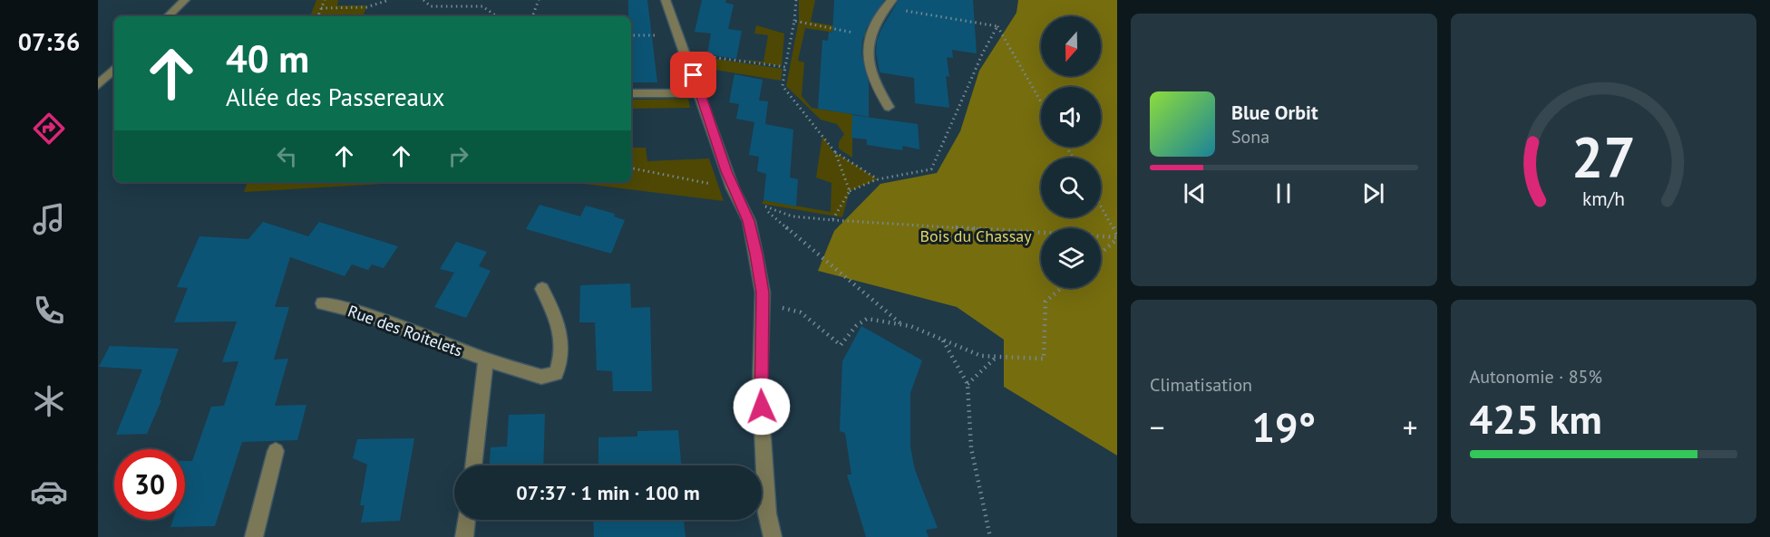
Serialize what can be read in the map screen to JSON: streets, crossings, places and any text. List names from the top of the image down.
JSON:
{
  "streets": {
    "street": ["Rue des Roitelets"]
  },
  "parks": ["Bois du Chassay"],
  "north": "bottom",
  "page": {
    "tabs": "07:36",
    "turn": ["40 m", "Allée des Passereaux"],
    "song": ["Blue Orbit", "Sona"],
    "tile": [
      "Climatisation",
      ["Autonomie · 85%", "425 km"]
    ],
    "heat": ["−", "19°", "+"],
    "limit": "30",
    "trip": "07:37 · 1 min · 100 m",
    "gauge": ["27", "km/h"]
  }
}
